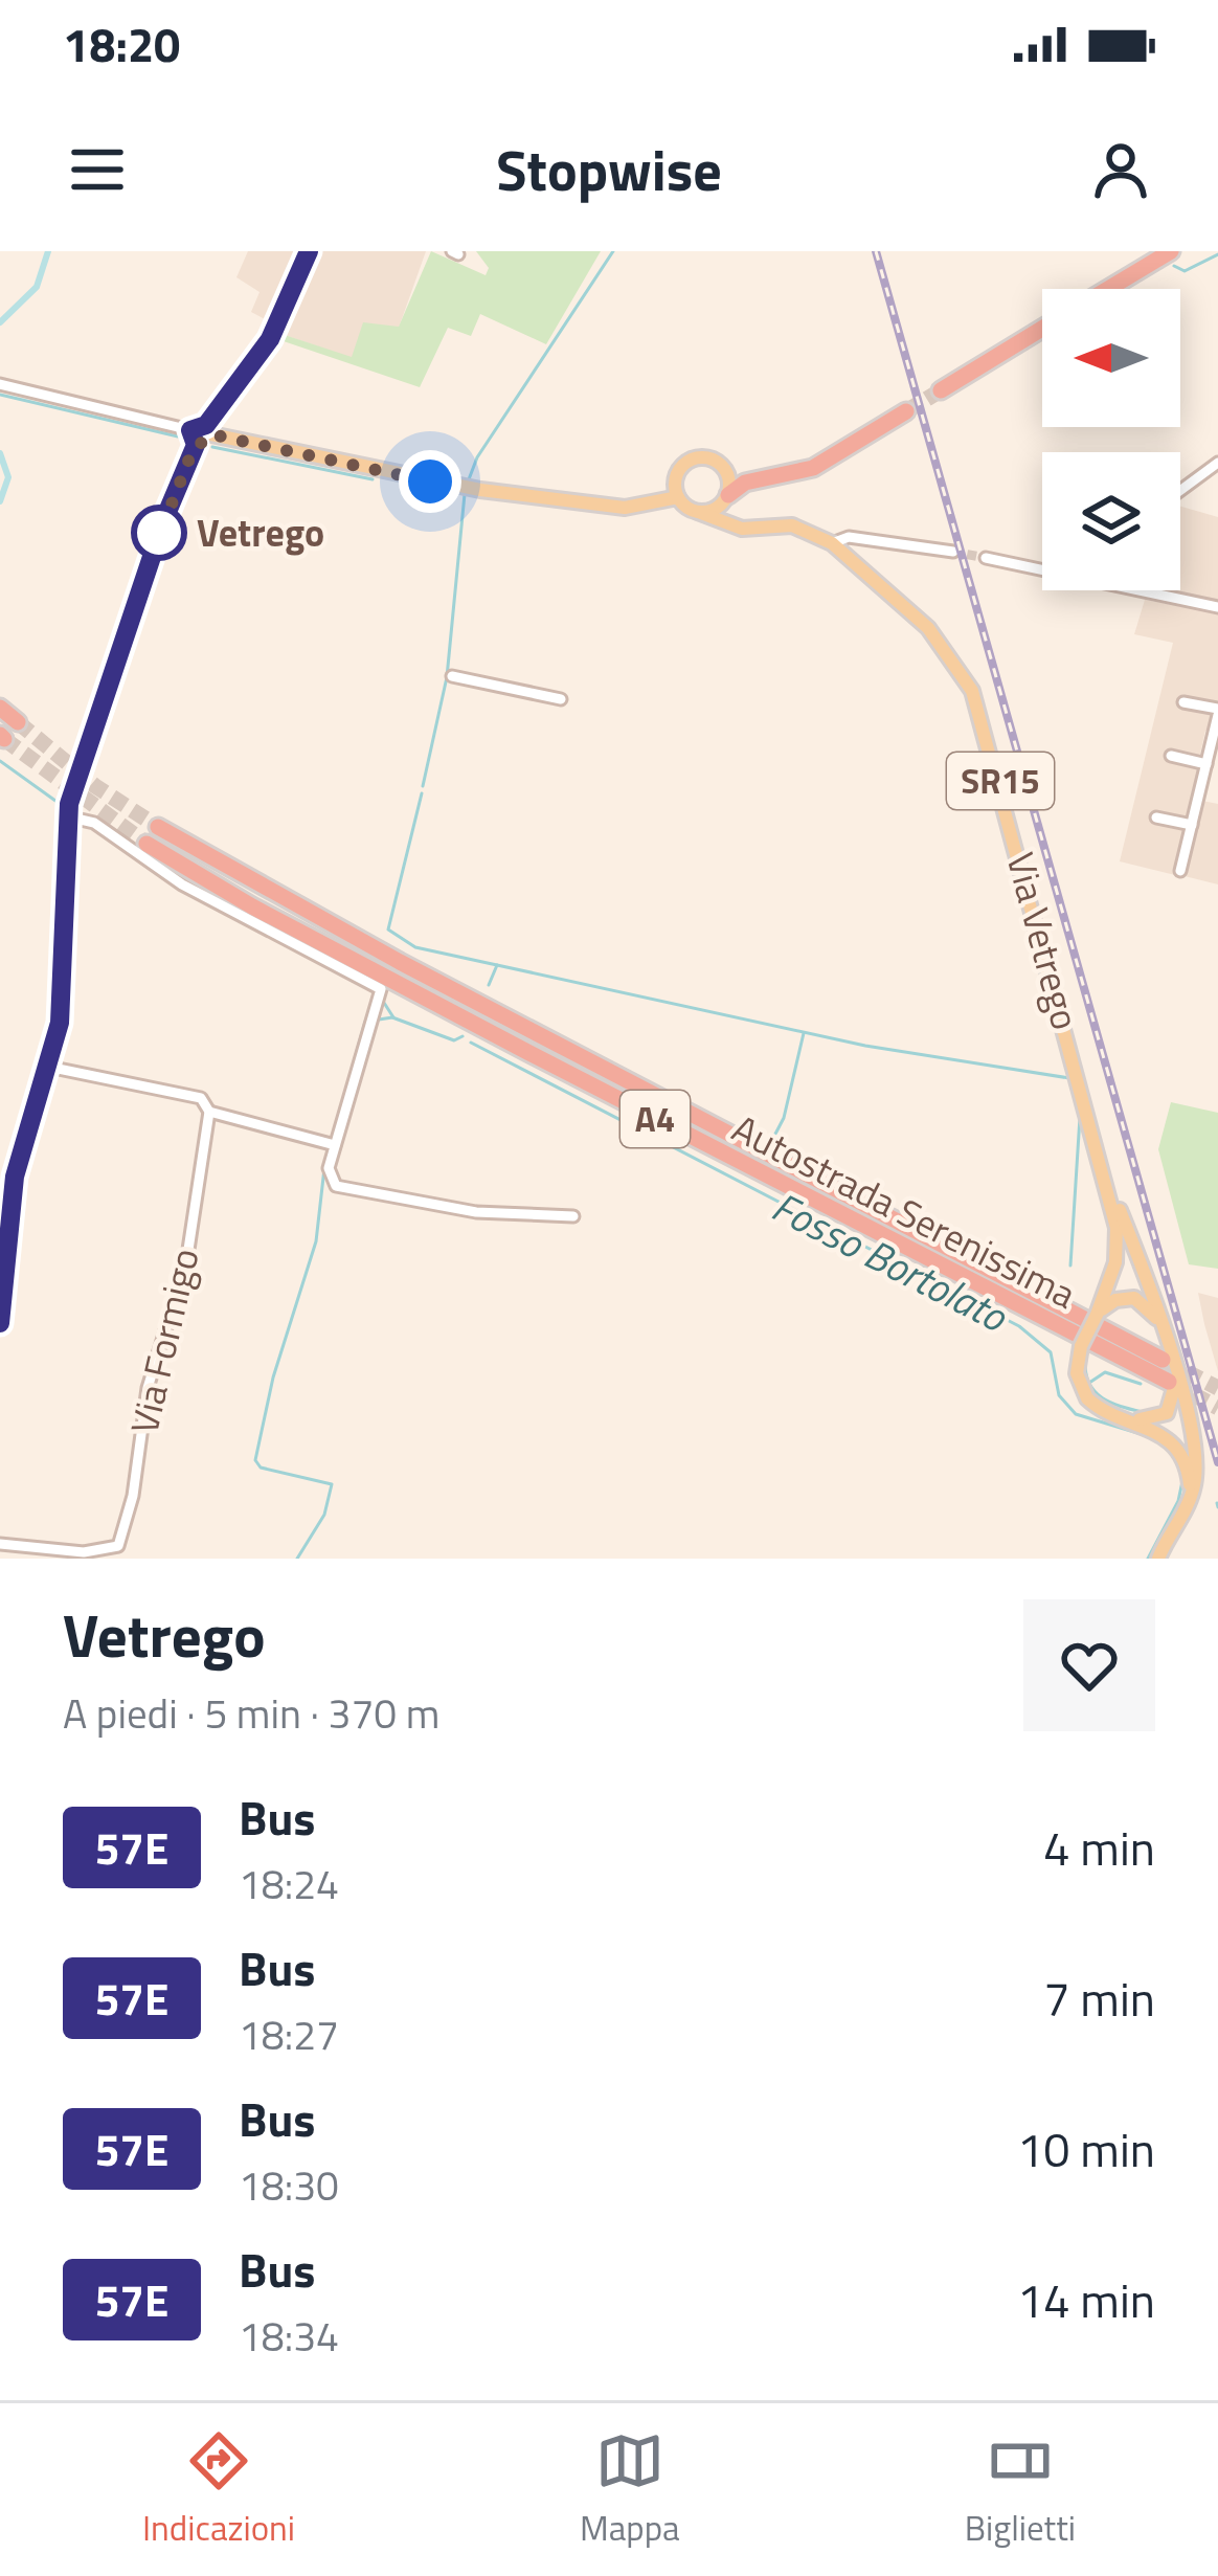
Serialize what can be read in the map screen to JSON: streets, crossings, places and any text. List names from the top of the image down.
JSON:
{
  "streets": {
    "highway": ["A4", "Autostrada Serenissima"],
    "main road": ["SR15", "Via Vetrego"],
    "street": ["Via Formigo"]
  },
  "crossings": [
    ["Via Vetrego", "Autostrada Serenissima"]
  ],
  "water": ["Fosso Bortolato"],
  "places": ["Vetrego"],
  "lines": ["bus line 57E"],
  "north": "left",
  "page": {
    "status": "18:20",
    "header": "Stopwise",
    "heading": ["Vetrego", "A piedi · 5 min · 370 m"],
    "list": [
      {
        "mark": "57E",
        "name": "Bus",
        "note": "18:24",
        "value": "4 min"
      },
      {
        "mark": "57E",
        "name": "Bus",
        "note": "18:27",
        "value": "7 min"
      },
      {
        "mark": "57E",
        "name": "Bus",
        "note": "18:30",
        "value": "10 min"
      },
      {
        "mark": "57E",
        "name": "Bus",
        "note": "18:34",
        "value": "14 min"
      }
    ],
    "tabs": ["Indicazioni", "Mappa", "Biglietti"]
  }
}
